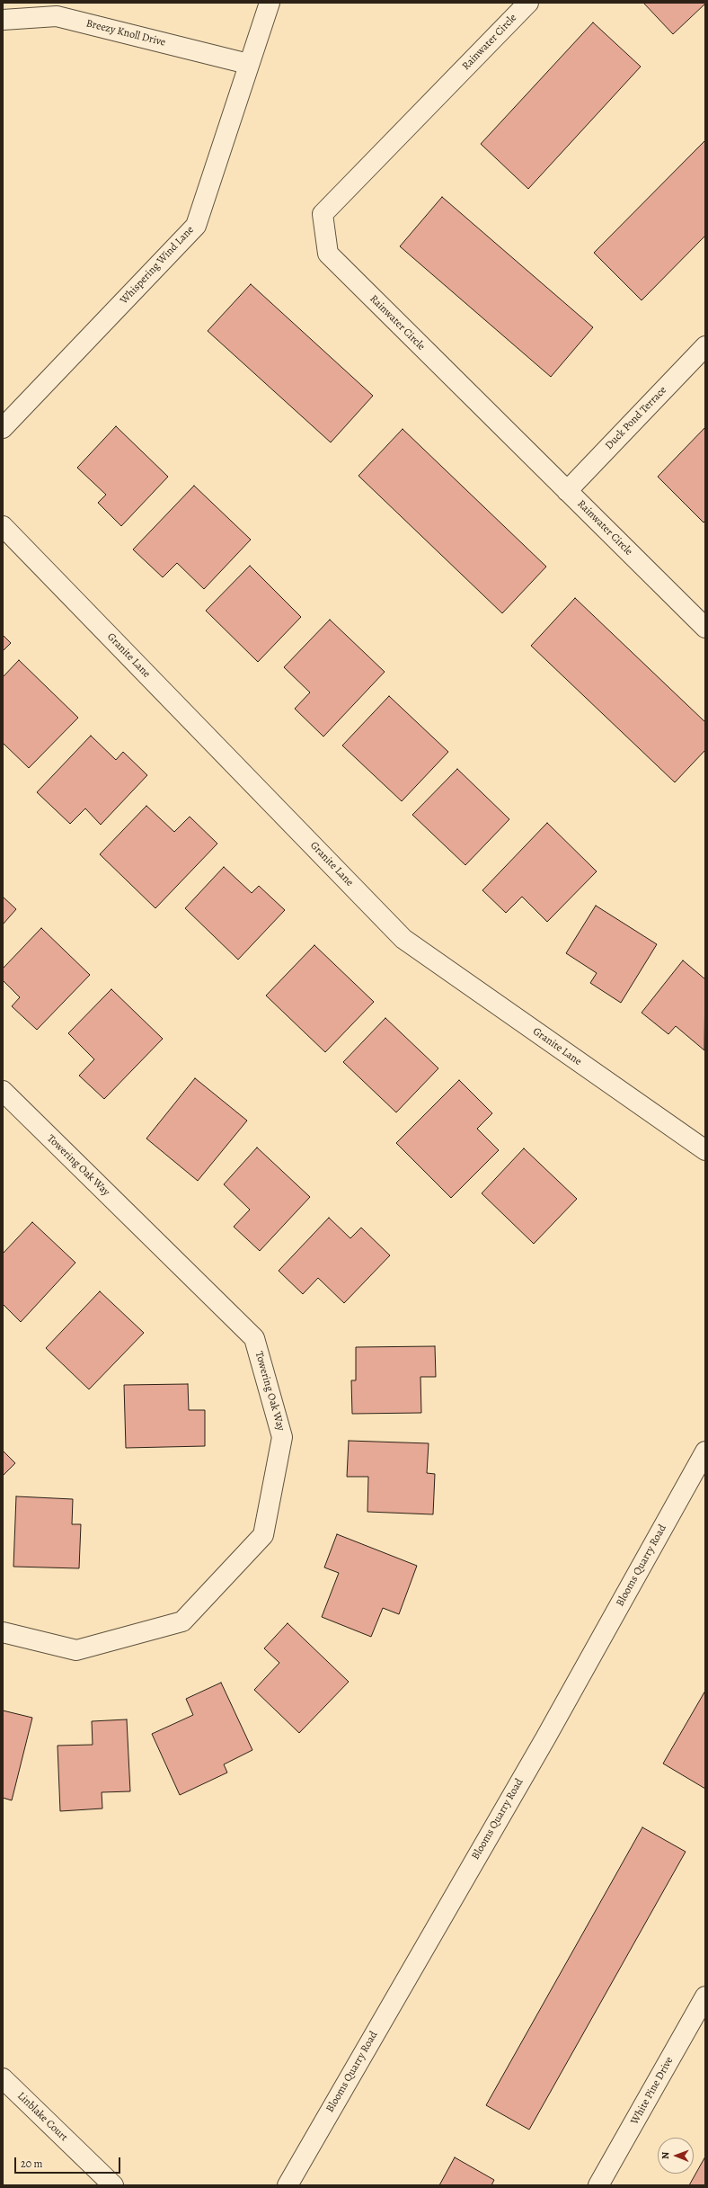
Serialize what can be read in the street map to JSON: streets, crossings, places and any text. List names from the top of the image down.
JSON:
{
  "streets": {
    "street": [
      "Breezy Knoll Drive",
      "Rainwater Circle",
      "Whispering Wind Lane",
      "Duck Pond Terrace",
      "Granite Lane",
      "Towering Oak Way",
      "Blooms Quarry Road",
      "White Pine Drive",
      "Linblake Court"
    ]
  },
  "crossings": [
    ["Breezy Knoll Drive", "Whispering Wind Lane"],
    ["Rainwater Circle", "Duck Pond Terrace"]
  ],
  "scale_bar": "20 m",
  "north": "left"
}
